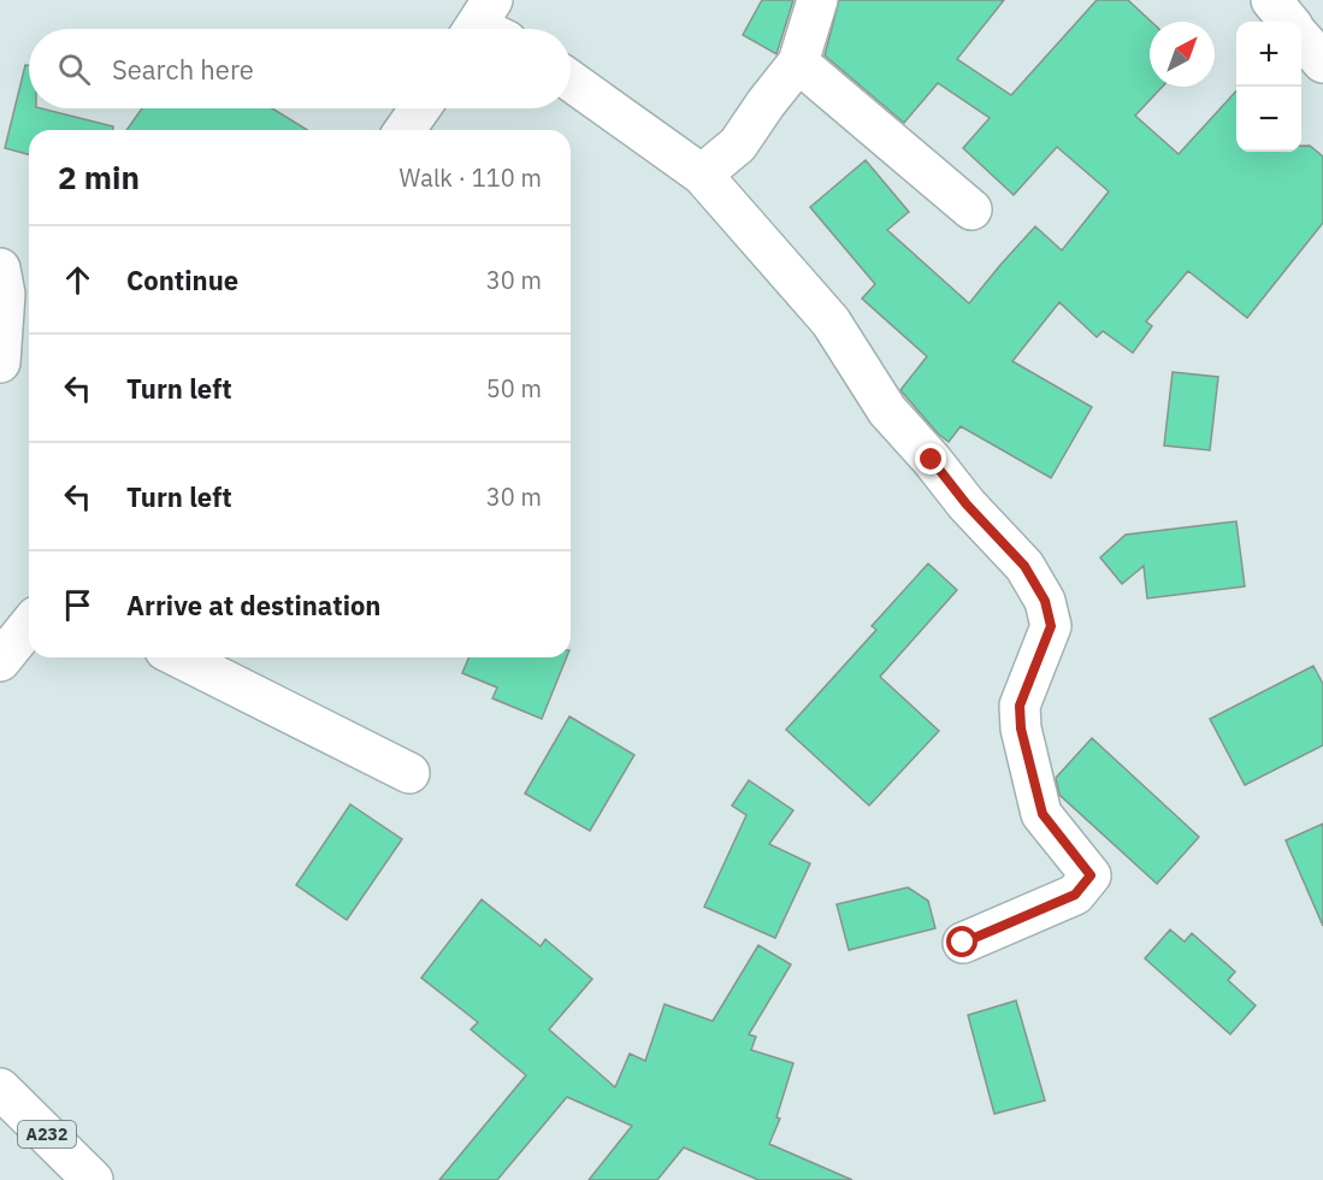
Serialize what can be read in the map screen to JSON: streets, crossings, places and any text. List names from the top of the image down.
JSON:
{
  "streets": {
    "main road": ["A232"]
  },
  "north": "top right",
  "page": {
    "map_buttons": ["+", "−"],
    "search": "Search here",
    "heading": ["2 min", "Walk · 110 m"],
    "list": [
      ["Continue", "30 m"],
      ["Turn left", "50 m"],
      ["Turn left", "30 m"],
      "Arrive at destination"
    ]
  }
}
